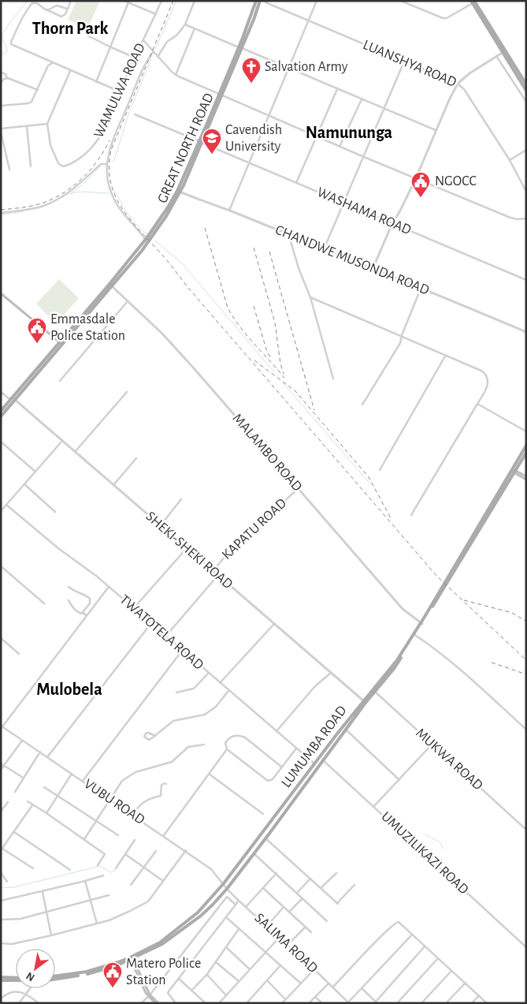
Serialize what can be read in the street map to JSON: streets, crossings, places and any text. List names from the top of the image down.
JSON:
{
  "streets": {
    "main road": ["GREAT NORTH ROAD", "LUMUMBA ROAD"],
    "street": [
      "LUANSHYA ROAD",
      "WAMULWA ROAD",
      "WASHAMA ROAD",
      "CHANDWE MUSONDA ROAD",
      "MALAMBO ROAD",
      "KAPATU ROAD",
      "SHEKI-SHEKI ROAD",
      "TWATOTELA ROAD",
      "MUKWA ROAD",
      "VUBU ROAD",
      "UMUZILIKAZI ROAD",
      "SALIMA ROAD"
    ]
  },
  "crossings": [
    ["GREAT NORTH ROAD", "WASHAMA ROAD"],
    ["GREAT NORTH ROAD", "CHANDWE MUSONDA ROAD"],
    ["GREAT NORTH ROAD", "MALAMBO ROAD"],
    ["GREAT NORTH ROAD", "SHEKI-SHEKI ROAD"],
    ["MALAMBO ROAD", "KAPATU ROAD"],
    ["MALAMBO ROAD", "LUMUMBA ROAD"],
    ["KAPATU ROAD", "SHEKI-SHEKI ROAD"],
    ["SHEKI-SHEKI ROAD", "LUMUMBA ROAD"],
    ["TWATOTELA ROAD", "LUMUMBA ROAD"],
    ["LUMUMBA ROAD", "MUKWA ROAD"],
    ["LUMUMBA ROAD", "VUBU ROAD"],
    ["LUMUMBA ROAD", "UMUZILIKAZI ROAD"],
    ["LUMUMBA ROAD", "SALIMA ROAD"],
    ["VUBU ROAD", "SALIMA ROAD"]
  ],
  "districts": ["Thorn Park", "Namununga", "Mulobela"],
  "places": {
    "church": ["Salvation Army"],
    "school or university": ["Cavendish University"],
    "public building": ["NGOCC", "Emmasdale Police Station", "Matero Police Station"]
  },
  "north": "bottom left"
}
